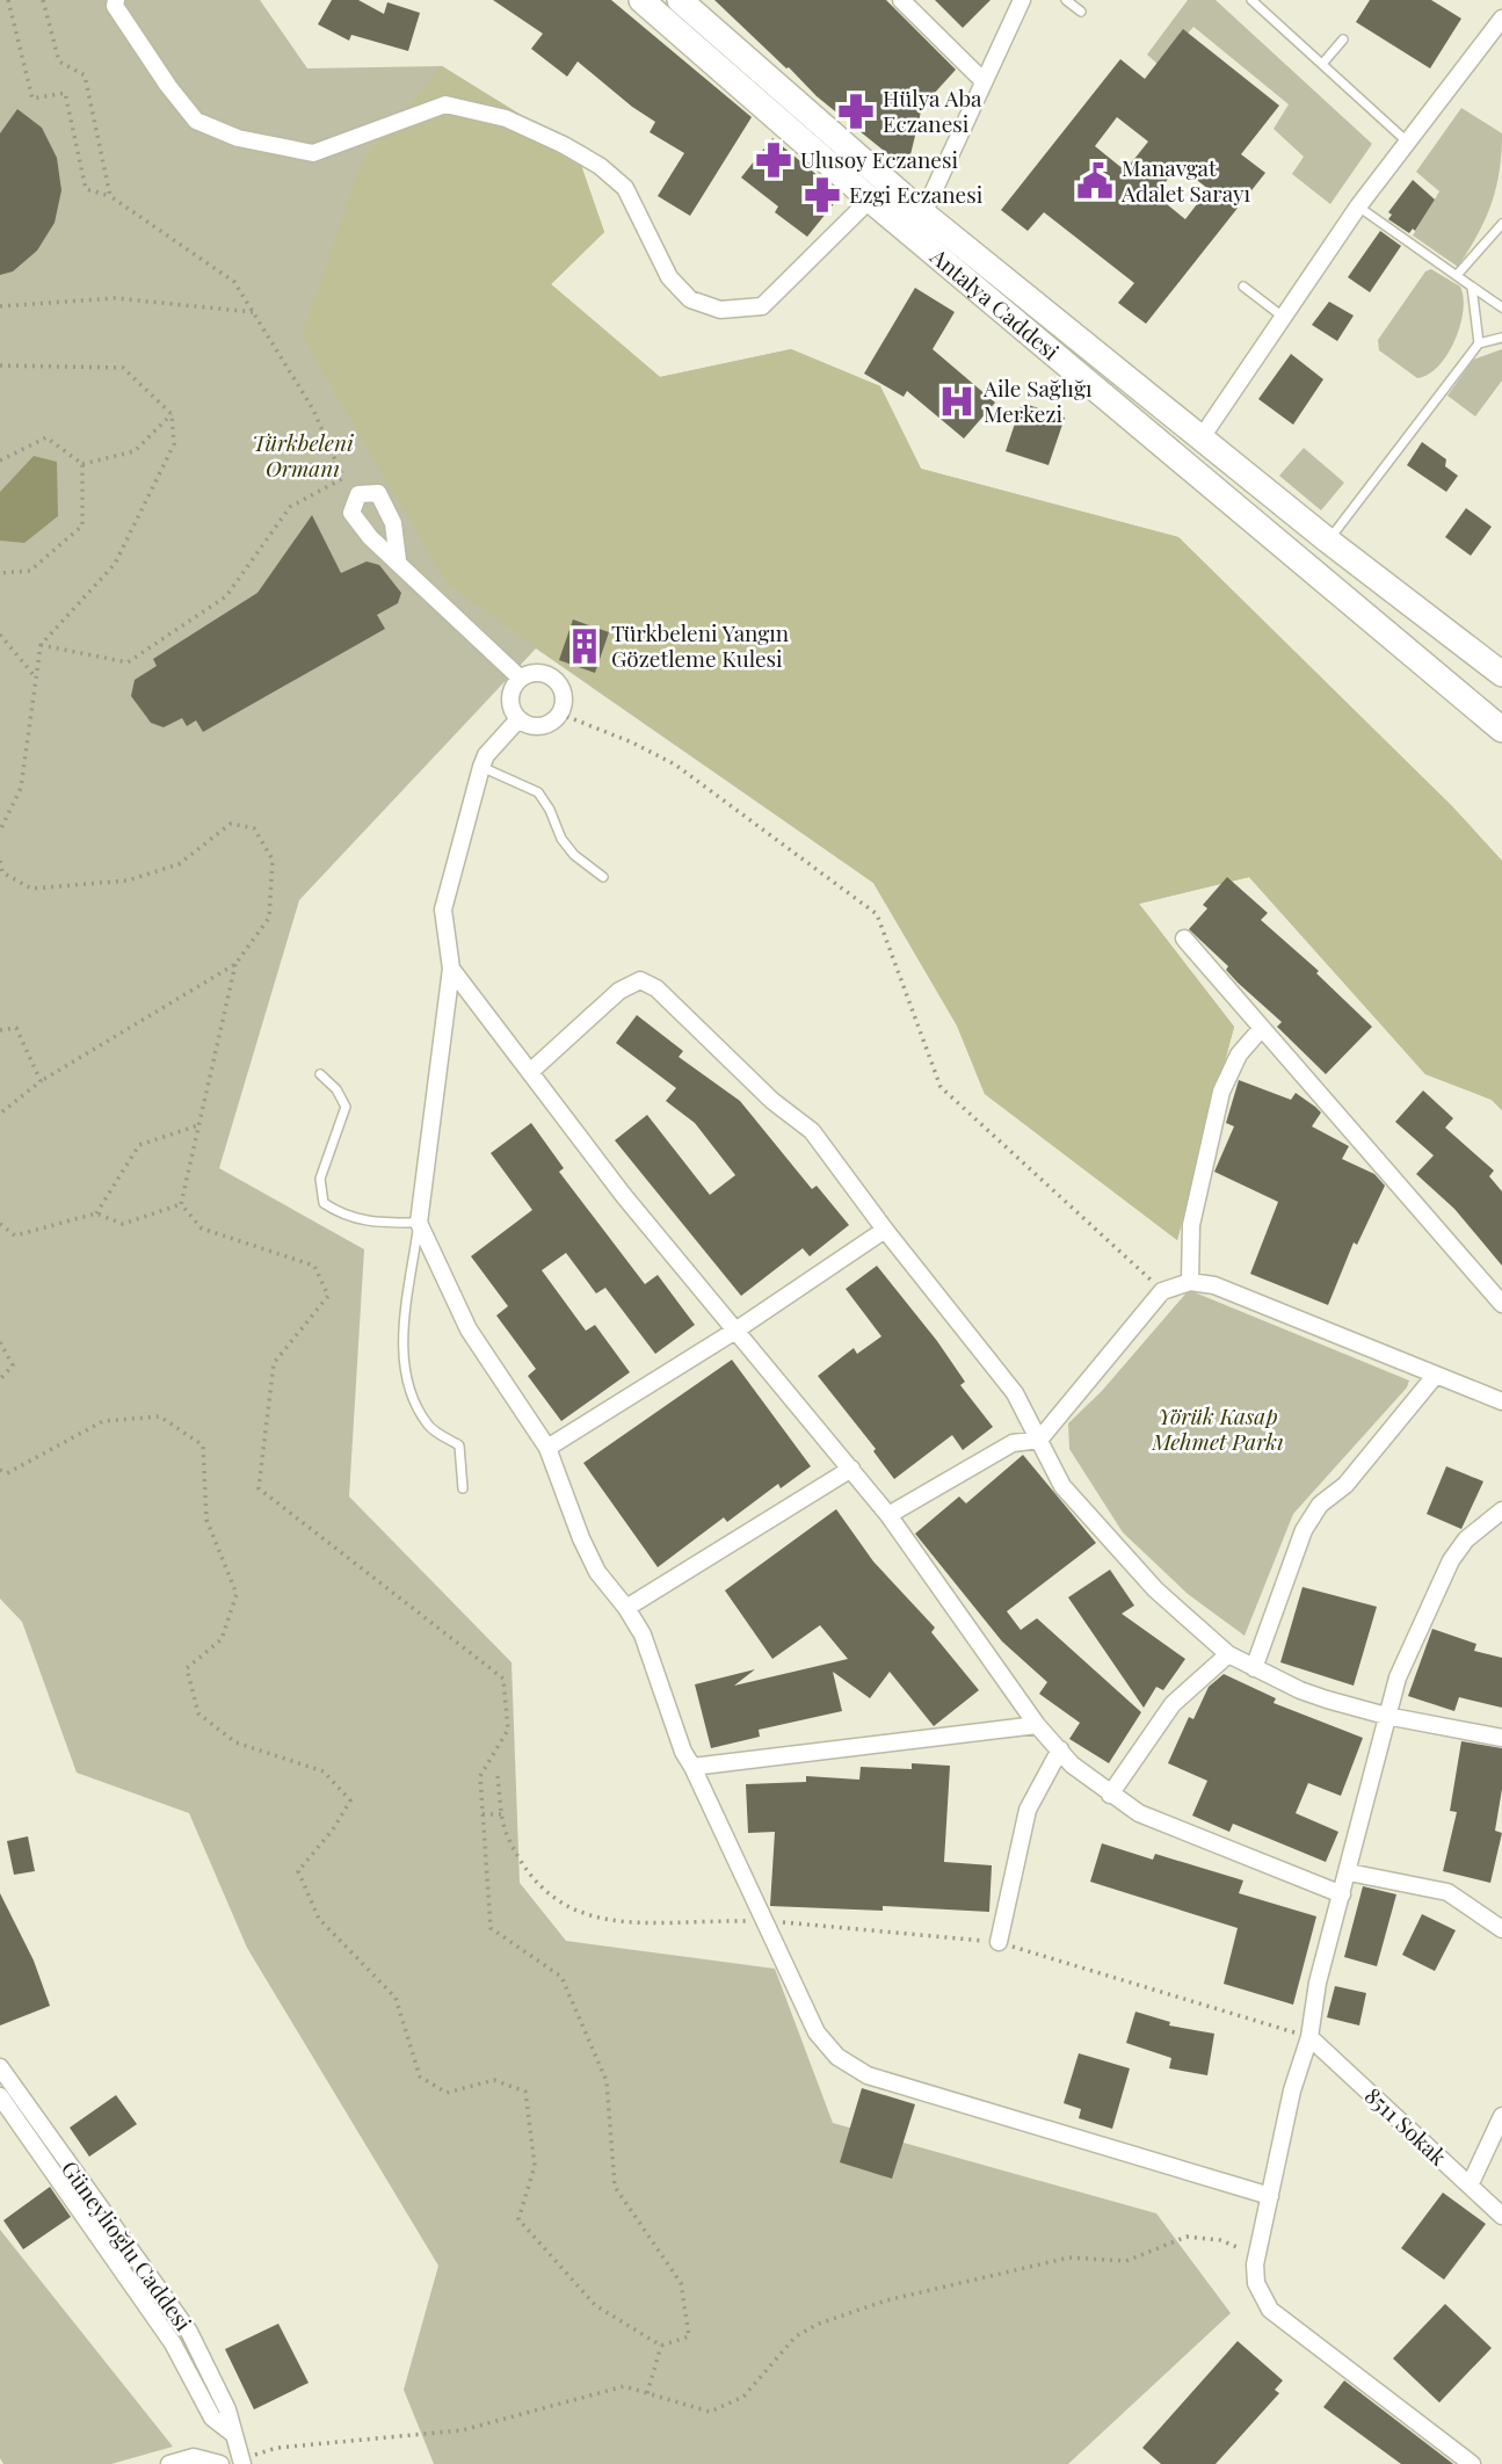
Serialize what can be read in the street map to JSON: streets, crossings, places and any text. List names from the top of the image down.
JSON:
{
  "streets": {
    "main road": ["Antalya Caddesi"],
    "street": ["8511 Sokak", "Güneylioğlu Caddesi"]
  },
  "parks": ["Türkbeleni Ormanı", "Yörük Kasap Mehmet Parkı"],
  "places": {
    "pharmacy": ["Hülya Aba Eczanesi", "Ulusoy Eczanesi", "Ezgi Eczanesi"],
    "public building": ["Manavgat Adalet Sarayı"],
    "hospital": ["Aile Sağlığı Merkezi"],
    "building": ["Türkbeleni Yangın Gözetleme Kulesi"]
  }
}
